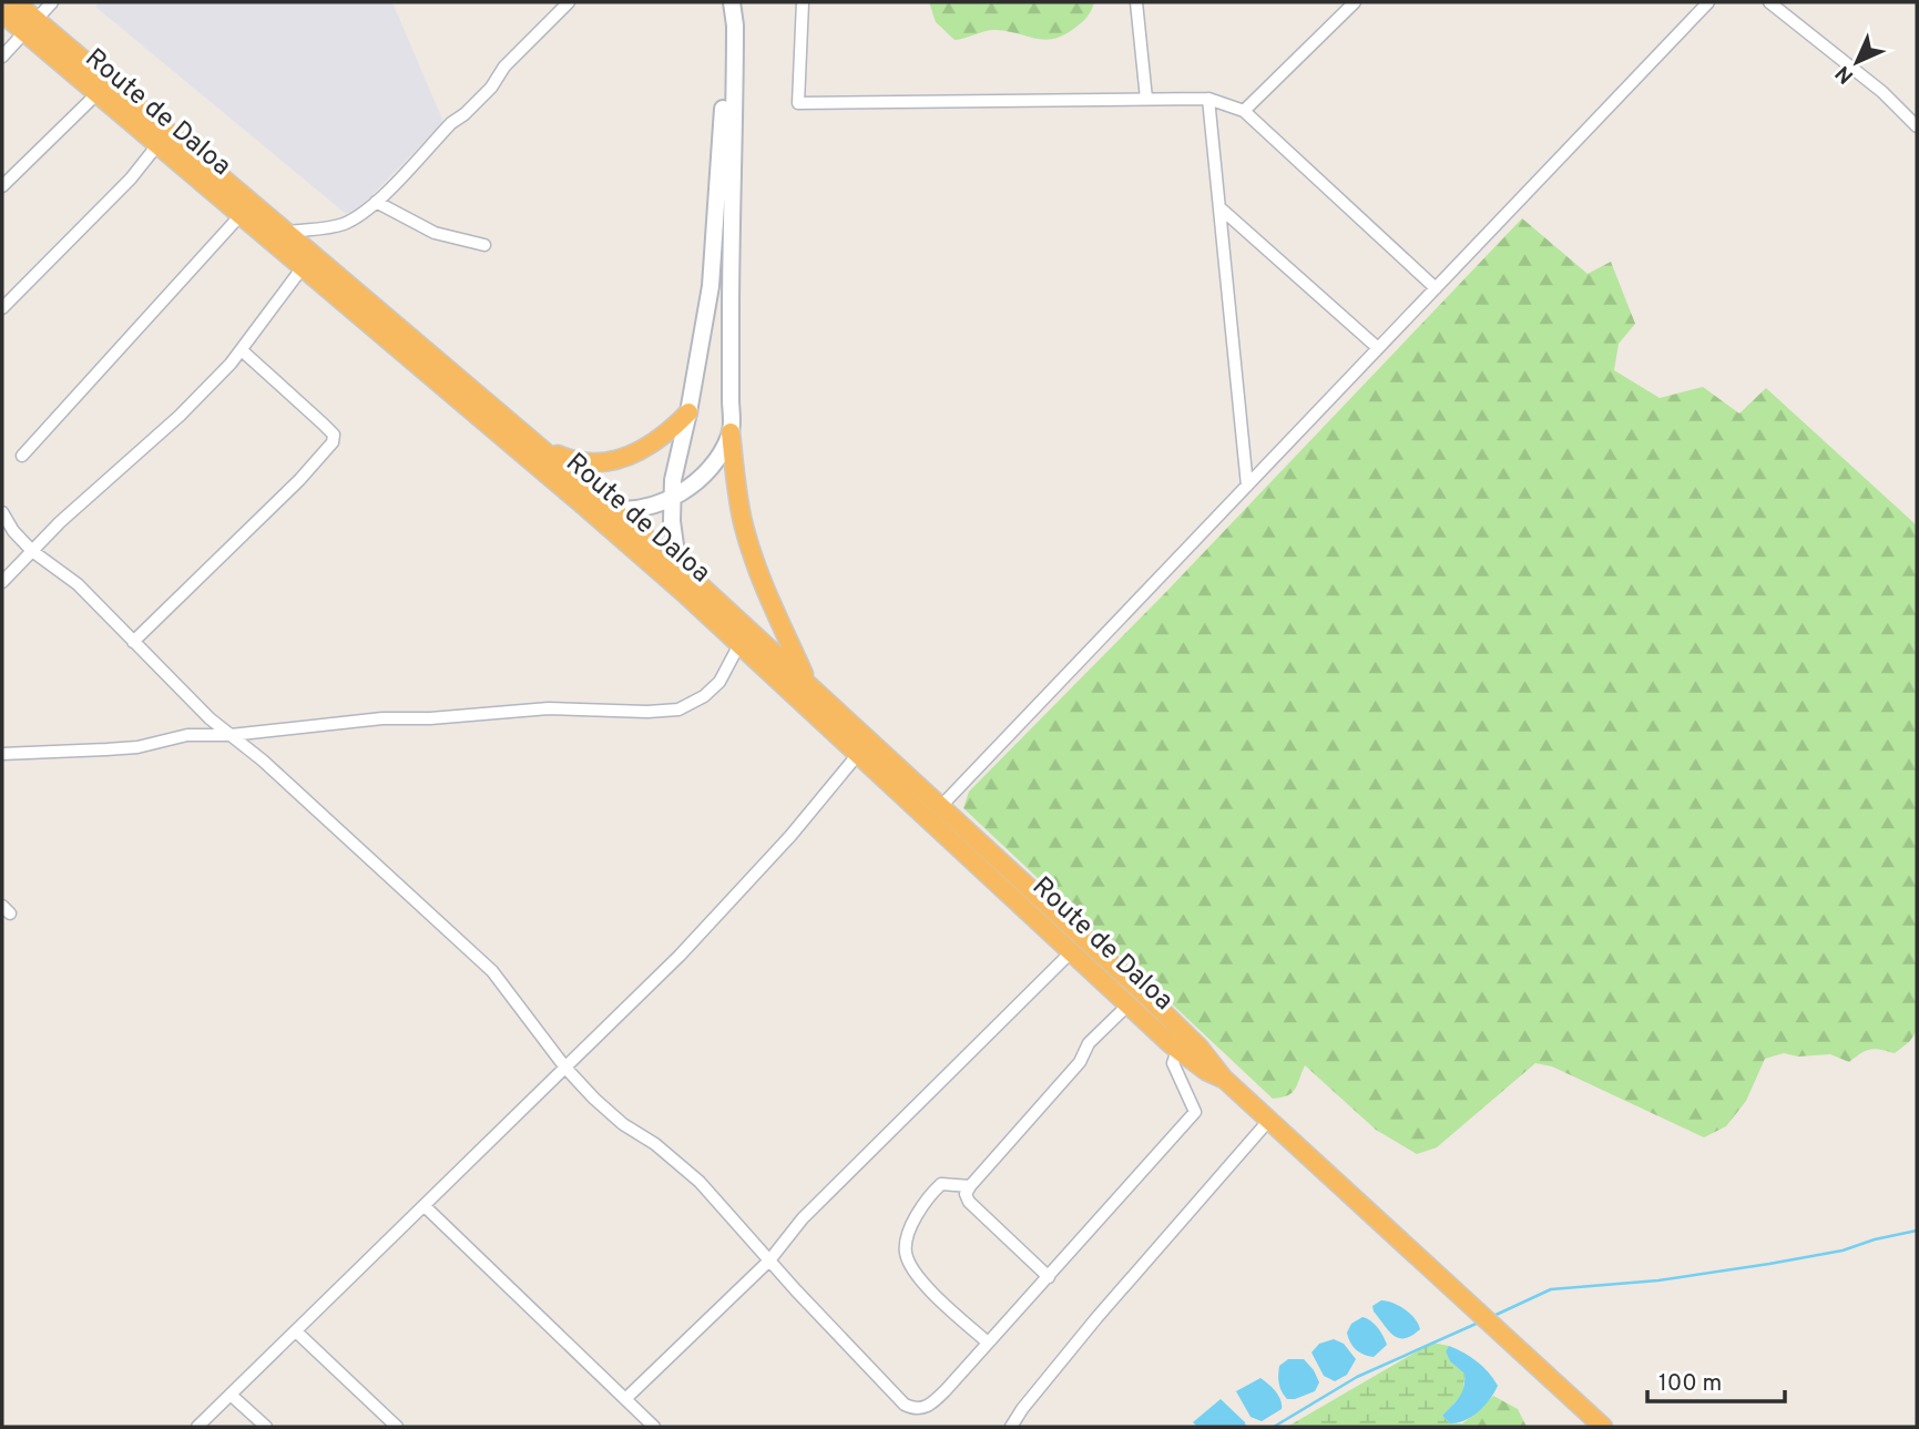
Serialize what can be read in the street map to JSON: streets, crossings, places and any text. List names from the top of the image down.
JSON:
{
  "streets": {
    "highway": ["Route de Daloa"]
  },
  "scale_bar": "100 m",
  "north": "bottom left"
}
